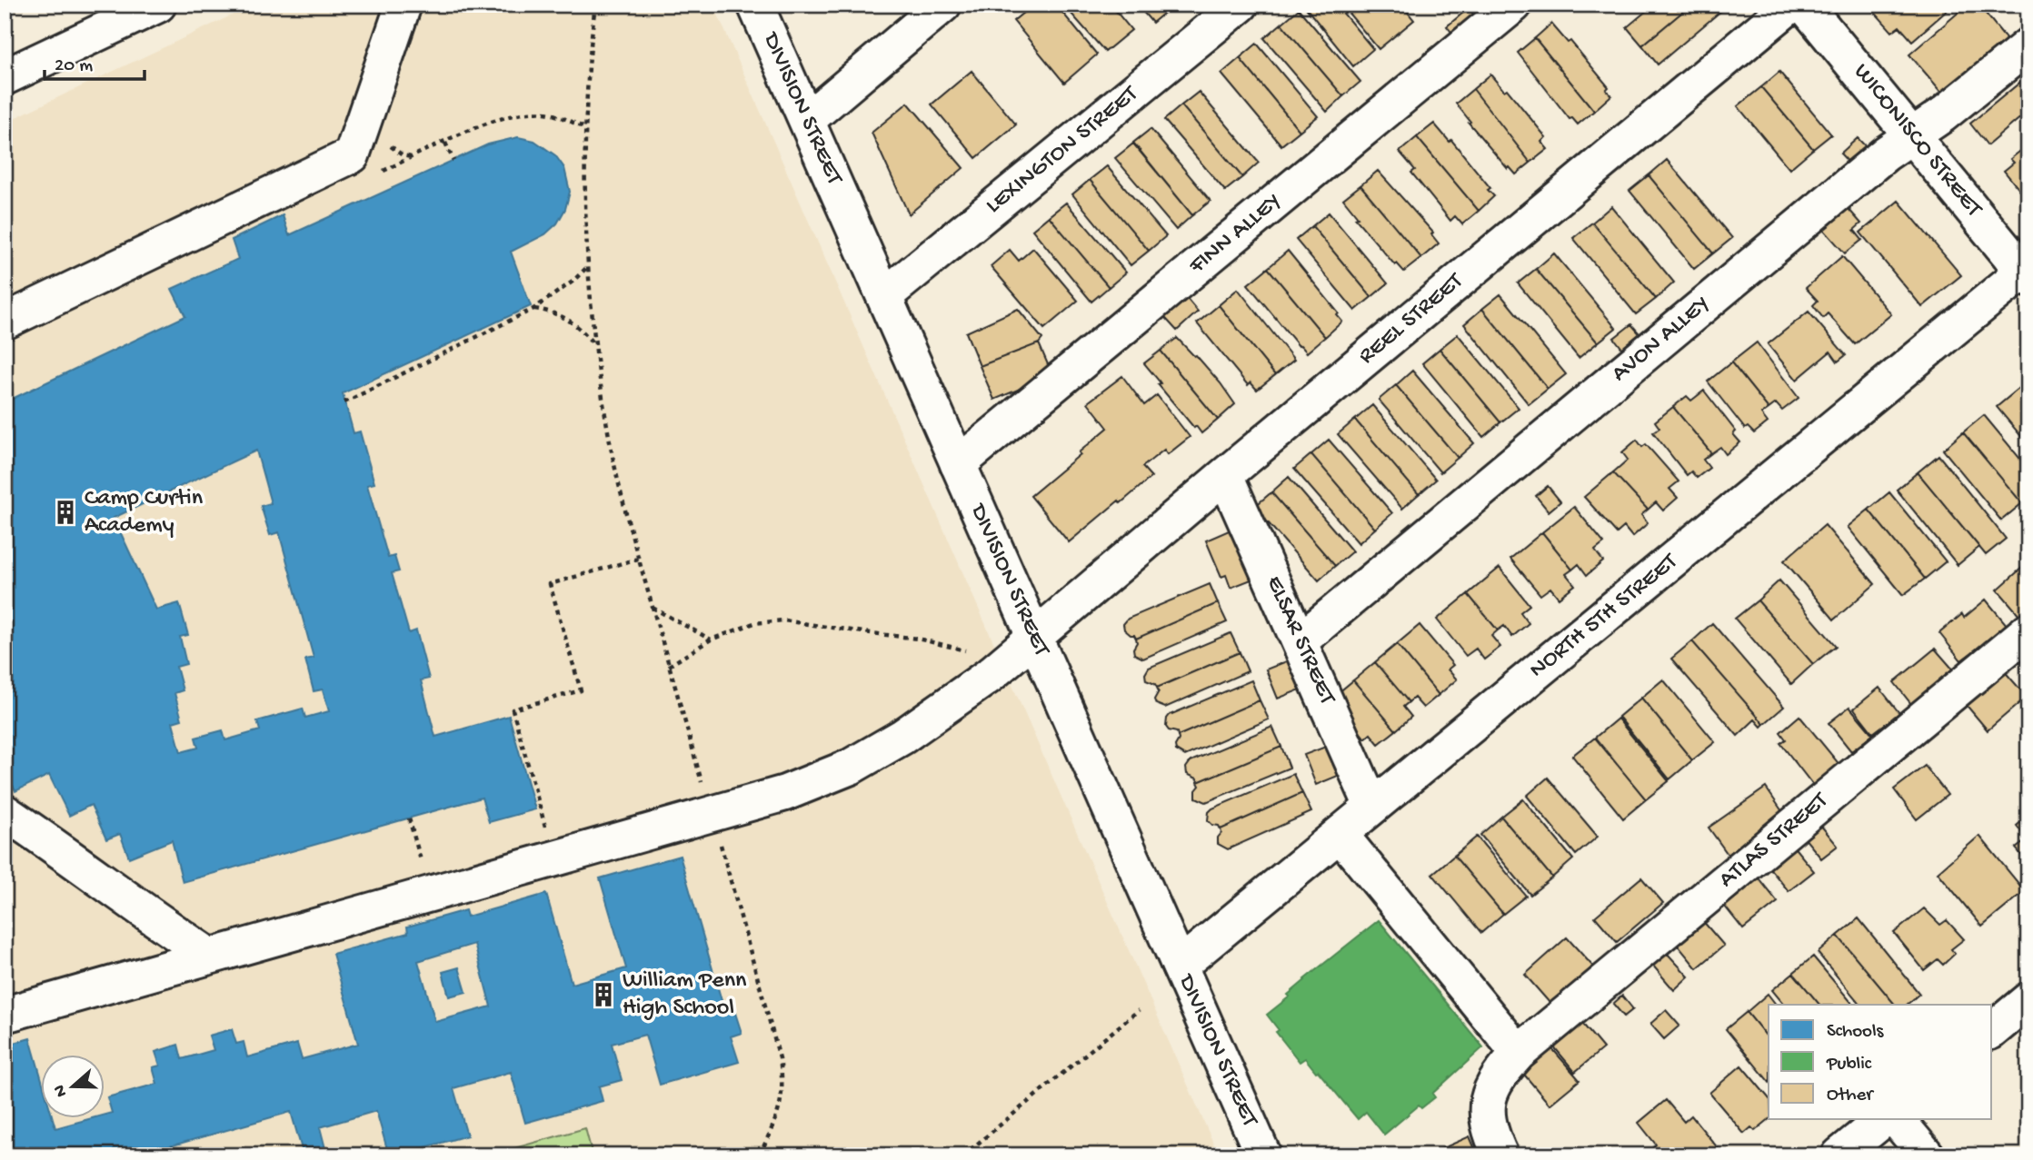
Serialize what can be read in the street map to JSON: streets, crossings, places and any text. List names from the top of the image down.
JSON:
{
  "streets": {
    "street": [
      "DIVISION STREET",
      "WICONISCO STREET",
      "LEXINGTON STREET",
      "FINN ALLEY",
      "REEL STREET",
      "AVON ALLEY",
      "NORTH 5TH STREET",
      "ELSAR STREET",
      "ATLAS STREET"
    ]
  },
  "crossings": [
    ["DIVISION STREET", "LEXINGTON STREET"],
    ["DIVISION STREET", "FINN ALLEY"],
    ["DIVISION STREET", "REEL STREET"],
    ["DIVISION STREET", "NORTH 5TH STREET"],
    ["WICONISCO STREET", "AVON ALLEY"],
    ["WICONISCO STREET", "NORTH 5TH STREET"],
    ["REEL STREET", "ELSAR STREET"],
    ["AVON ALLEY", "ELSAR STREET"],
    ["NORTH 5TH STREET", "ELSAR STREET"]
  ],
  "places": {
    "building": ["Camp Curtin Academy", "William Penn High School"]
  },
  "legend": ["Schools", "Public", "Other"],
  "scale_bar": "20 m",
  "north": "left"
}
